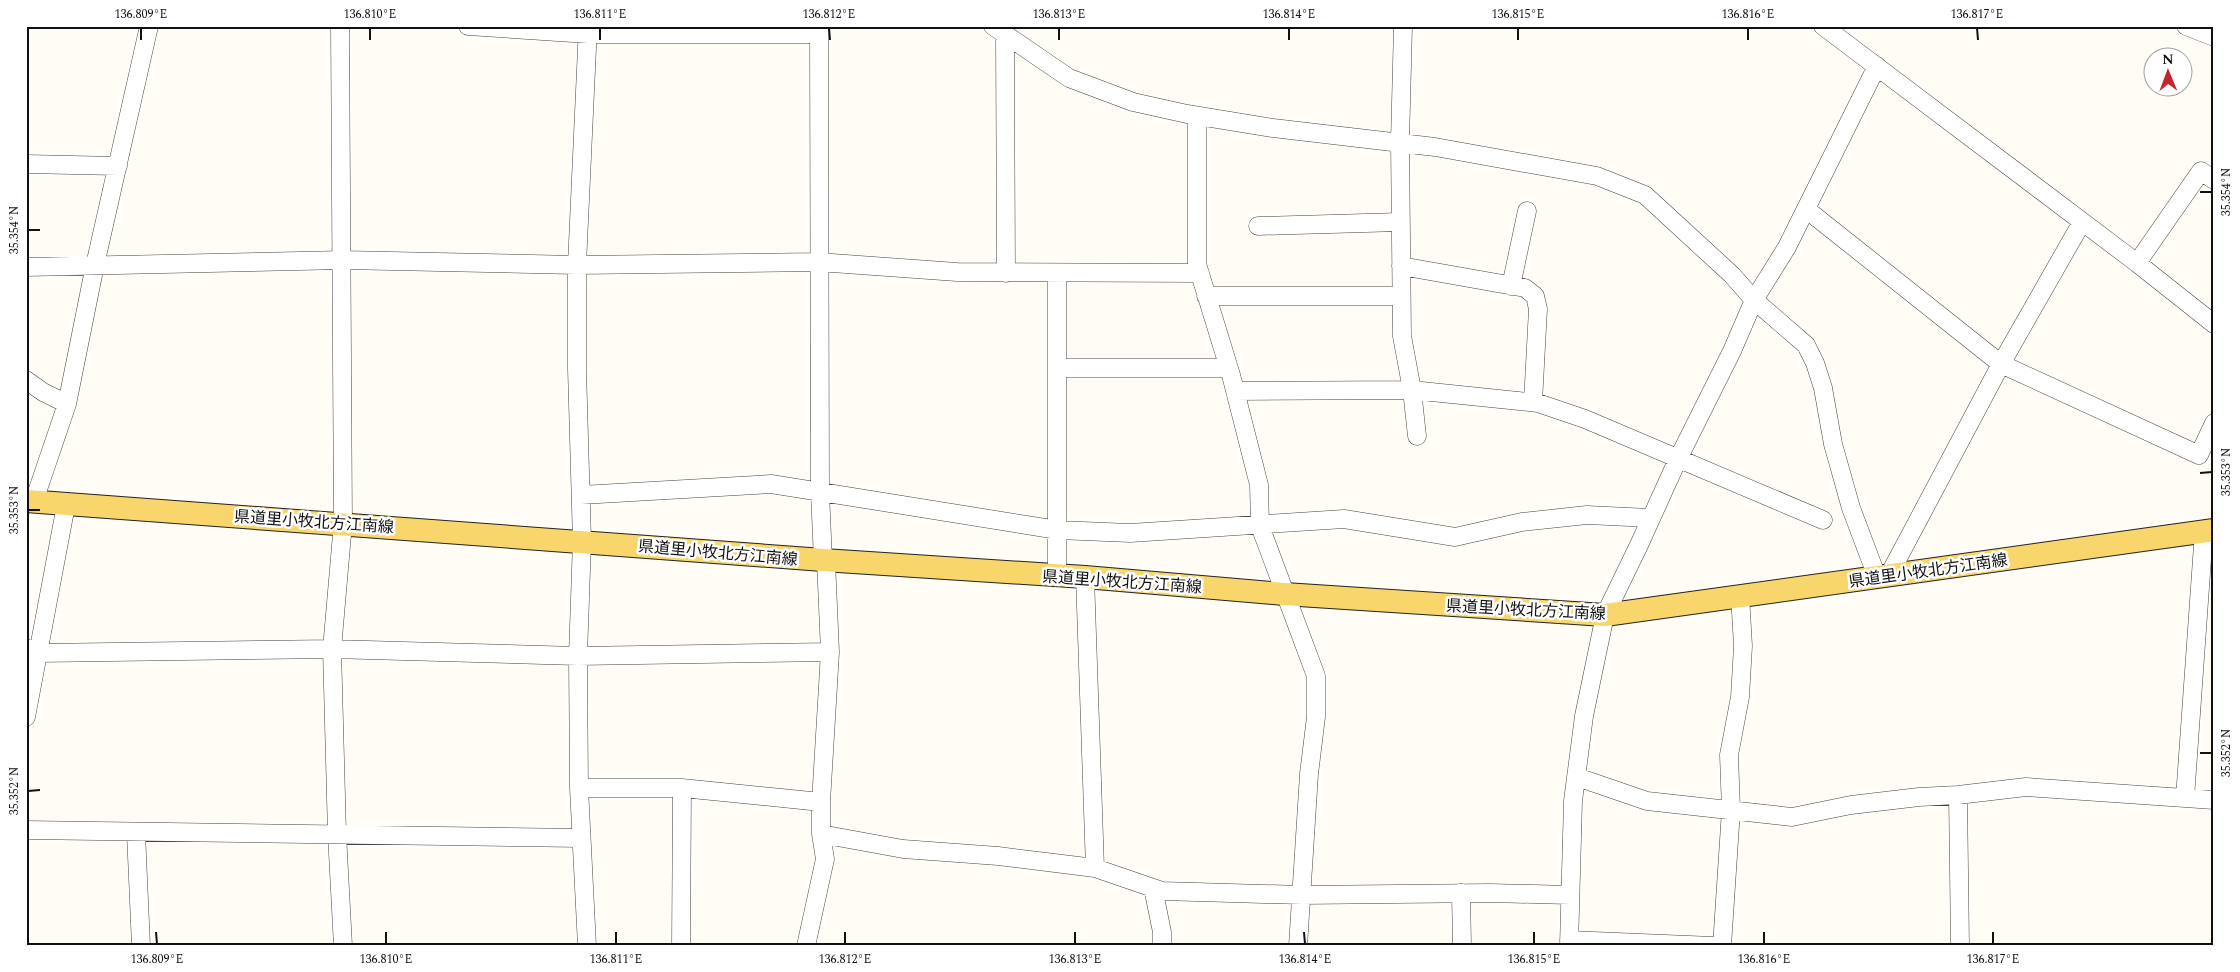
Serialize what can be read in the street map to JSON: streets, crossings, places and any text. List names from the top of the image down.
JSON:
{
  "streets": {
    "main road": ["県道里小牧北方江南線"]
  },
  "north": "top",
  "coordinates": [
    "136.809°E",
    "136.810°E",
    "136.811°E",
    "136.812°E",
    "136.813°E",
    "136.814°E",
    "136.815°E",
    "136.816°E",
    "136.817°E",
    "35.354°N",
    "35.353°N",
    "35.352°N"
  ]
}
